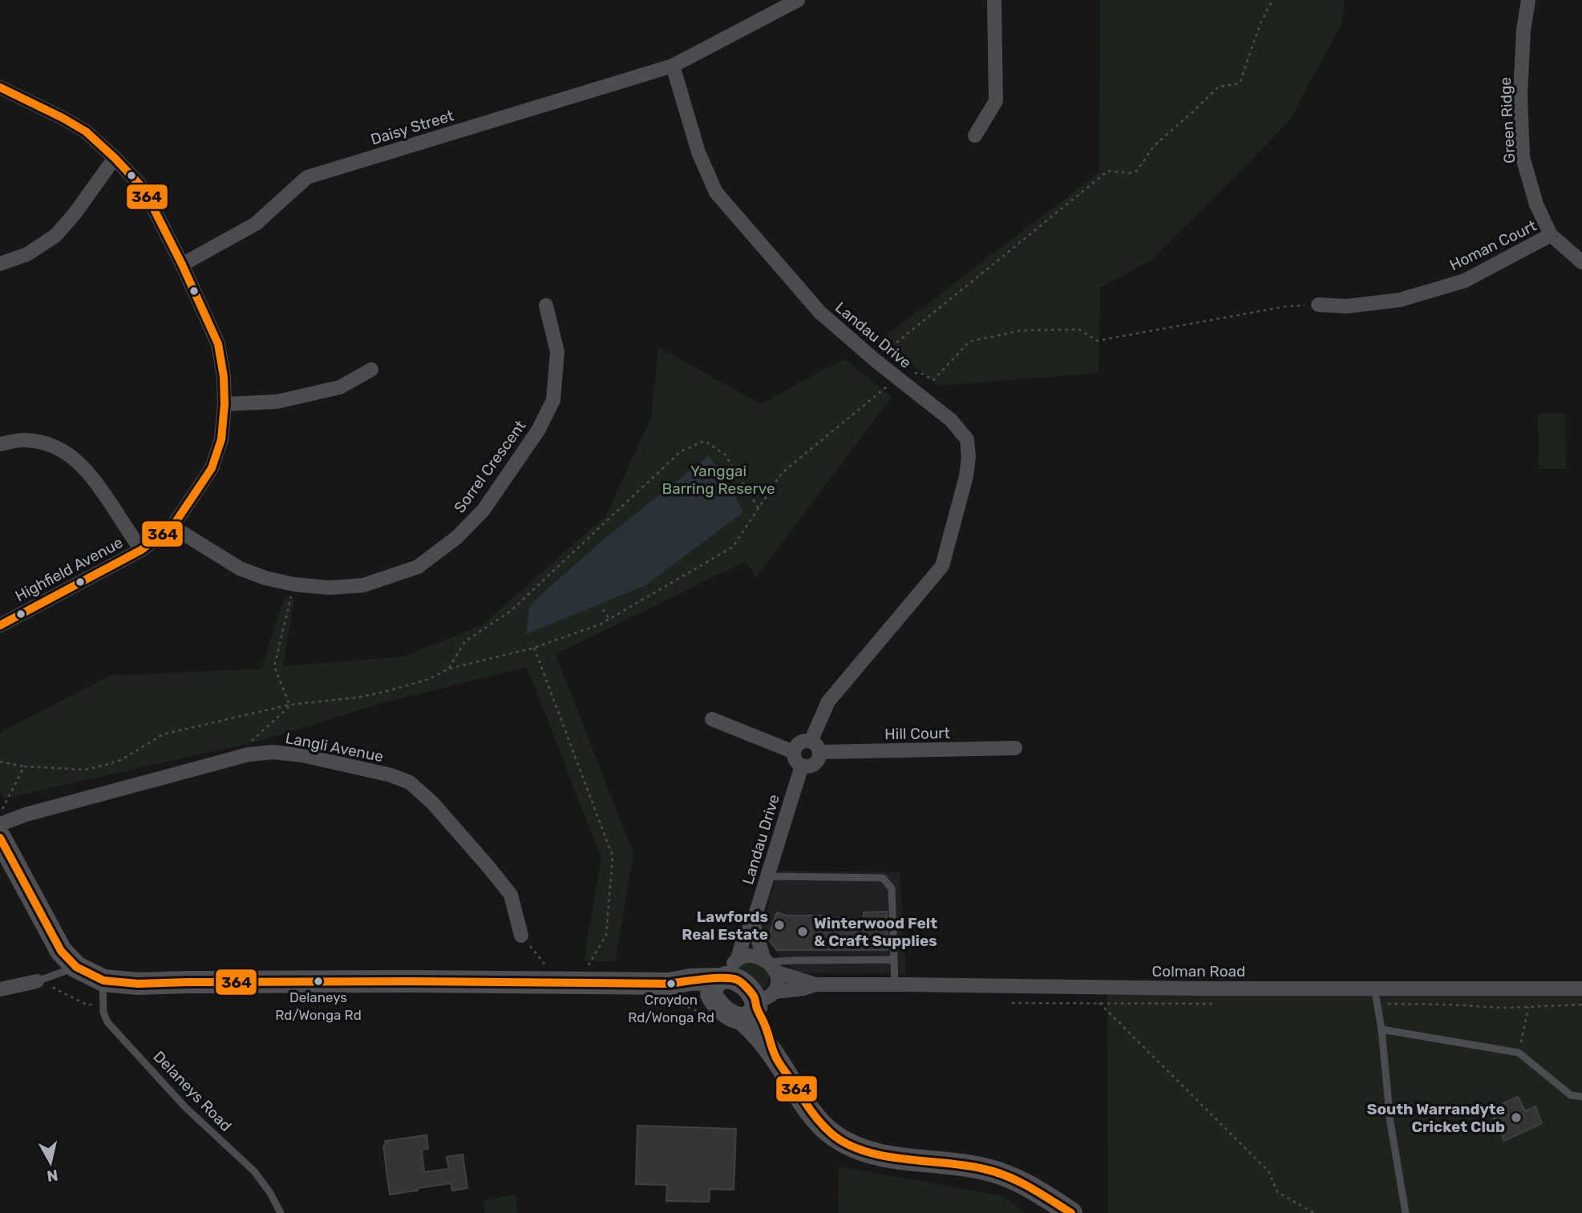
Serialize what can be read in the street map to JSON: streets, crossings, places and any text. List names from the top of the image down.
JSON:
{
  "streets": {
    "street": [
      "Green Ridge",
      "Daisy Street",
      "Homan Court",
      "Landau Drive",
      "Sorrel Crescent",
      "Highfield Avenue",
      "Hill Court",
      "Langli Avenue",
      "Colman Road"
    ],
    "lane": ["Delaneys Road"]
  },
  "crossings": [
    ["Green Ridge", "Homan Court"],
    ["Daisy Street", "Landau Drive"],
    ["Daisy Street", "Highfield Avenue"],
    ["Landau Drive", "Hill Court"],
    ["Landau Drive", "Colman Road"],
    ["Sorrel Crescent", "Highfield Avenue"]
  ],
  "parks": ["Yanggai Barring Reserve"],
  "places": [
    "Lawfords Real Estate",
    "Winterwood Felt & Craft Supplies",
    "Delaneys Rd/Wonga Rd",
    "Croydon Rd/Wonga Rd",
    "South Warrandyte Cricket Club"
  ],
  "lines": ["transit line 364"],
  "north": "bottom"
}
